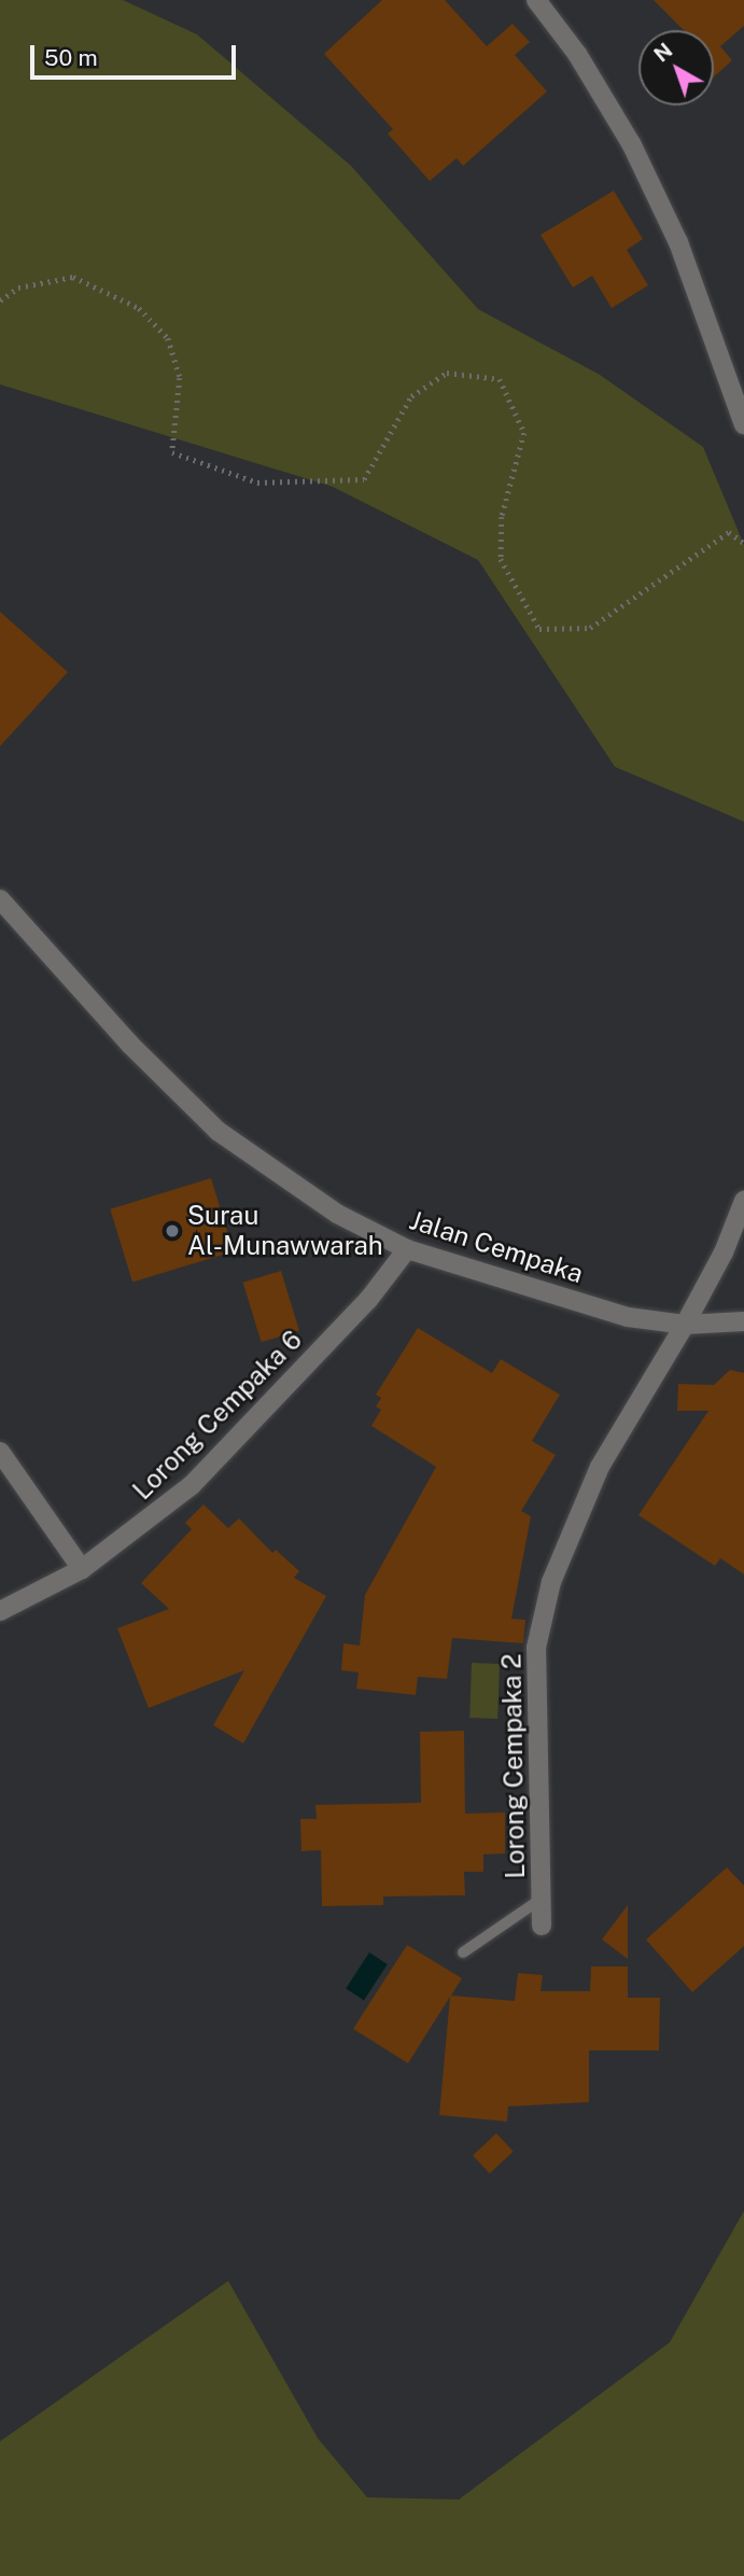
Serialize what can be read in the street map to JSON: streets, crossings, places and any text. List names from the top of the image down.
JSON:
{
  "streets": {
    "street": ["Jalan Cempaka", "Lorong Cempaka 6", "Lorong Cempaka 2"]
  },
  "crossings": [
    ["Jalan Cempaka", "Lorong Cempaka 6"],
    ["Jalan Cempaka", "Lorong Cempaka 2"]
  ],
  "places": ["Surau Al-Munawwarah"],
  "scale_bar": "50 m",
  "north": "top left"
}
